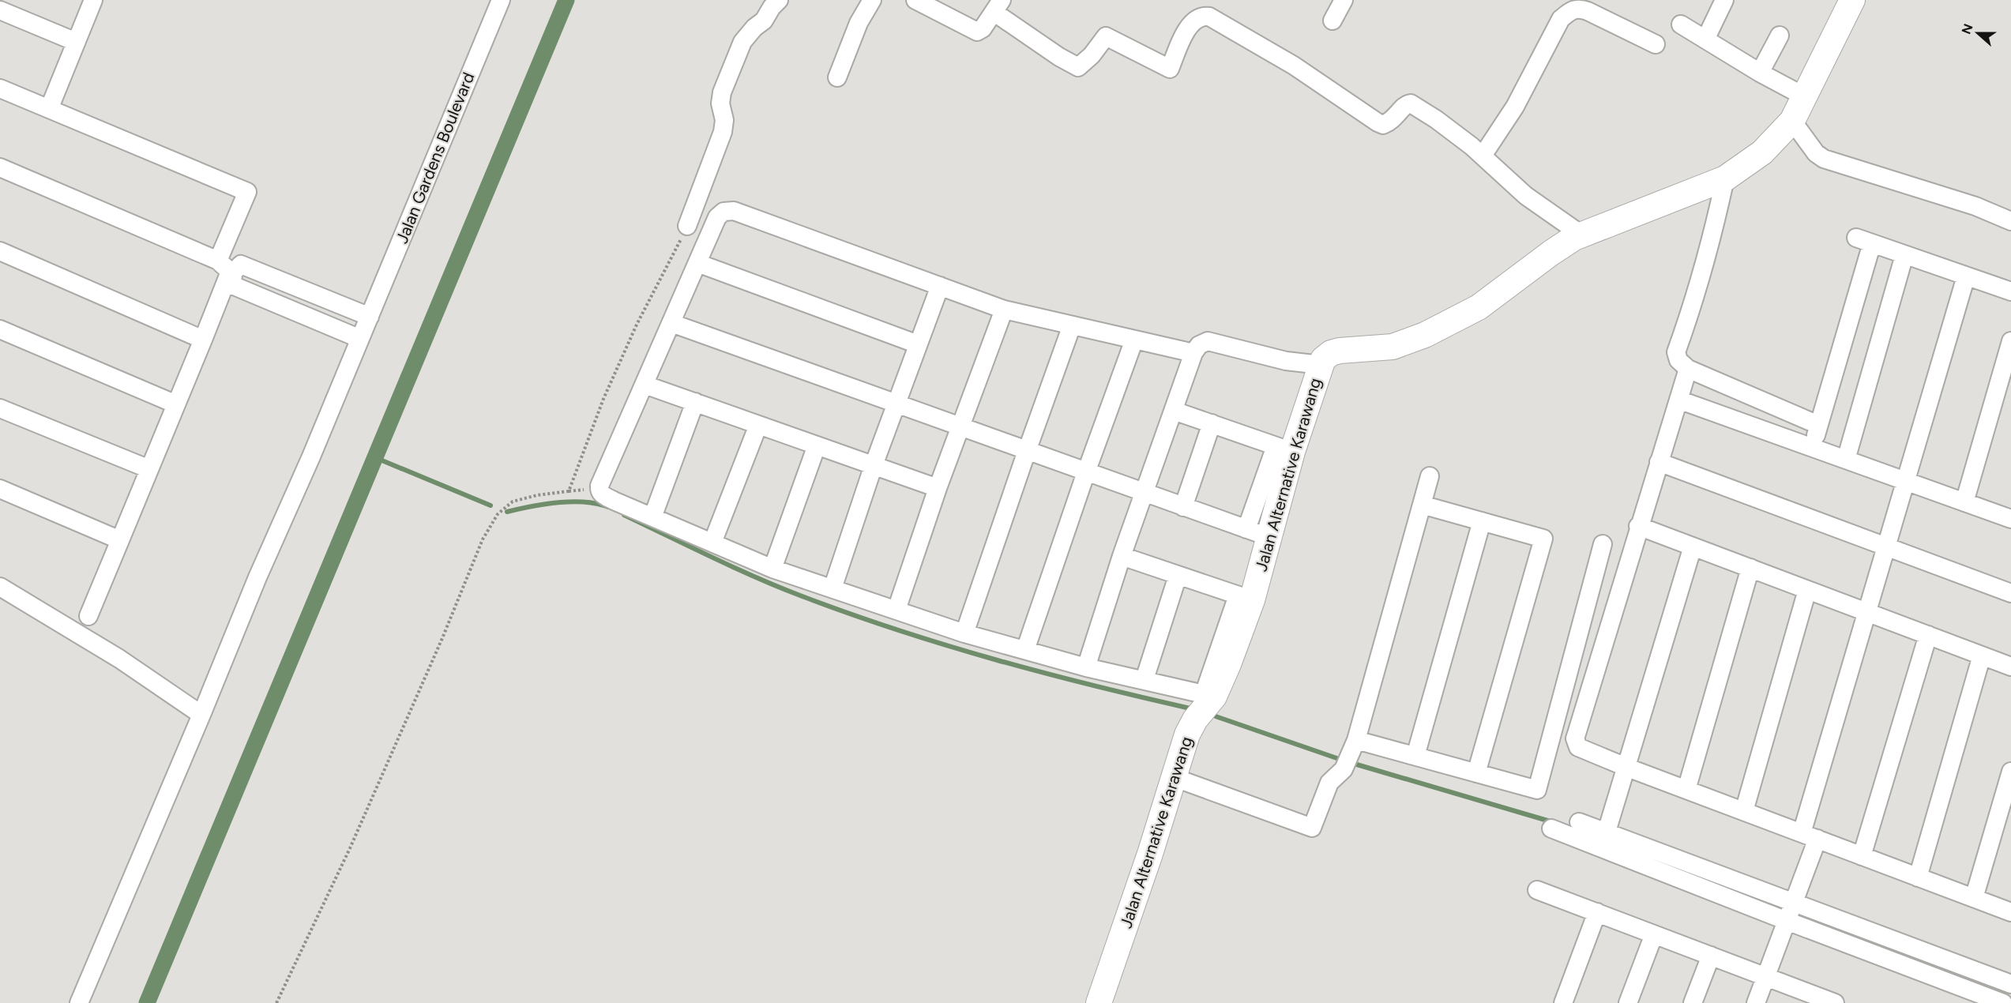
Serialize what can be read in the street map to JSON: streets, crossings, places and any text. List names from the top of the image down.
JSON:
{
  "streets": {
    "street": ["Jalan Gardens Boulevard", "Jalan Alternative Karawang"]
  },
  "north": "left"
}
